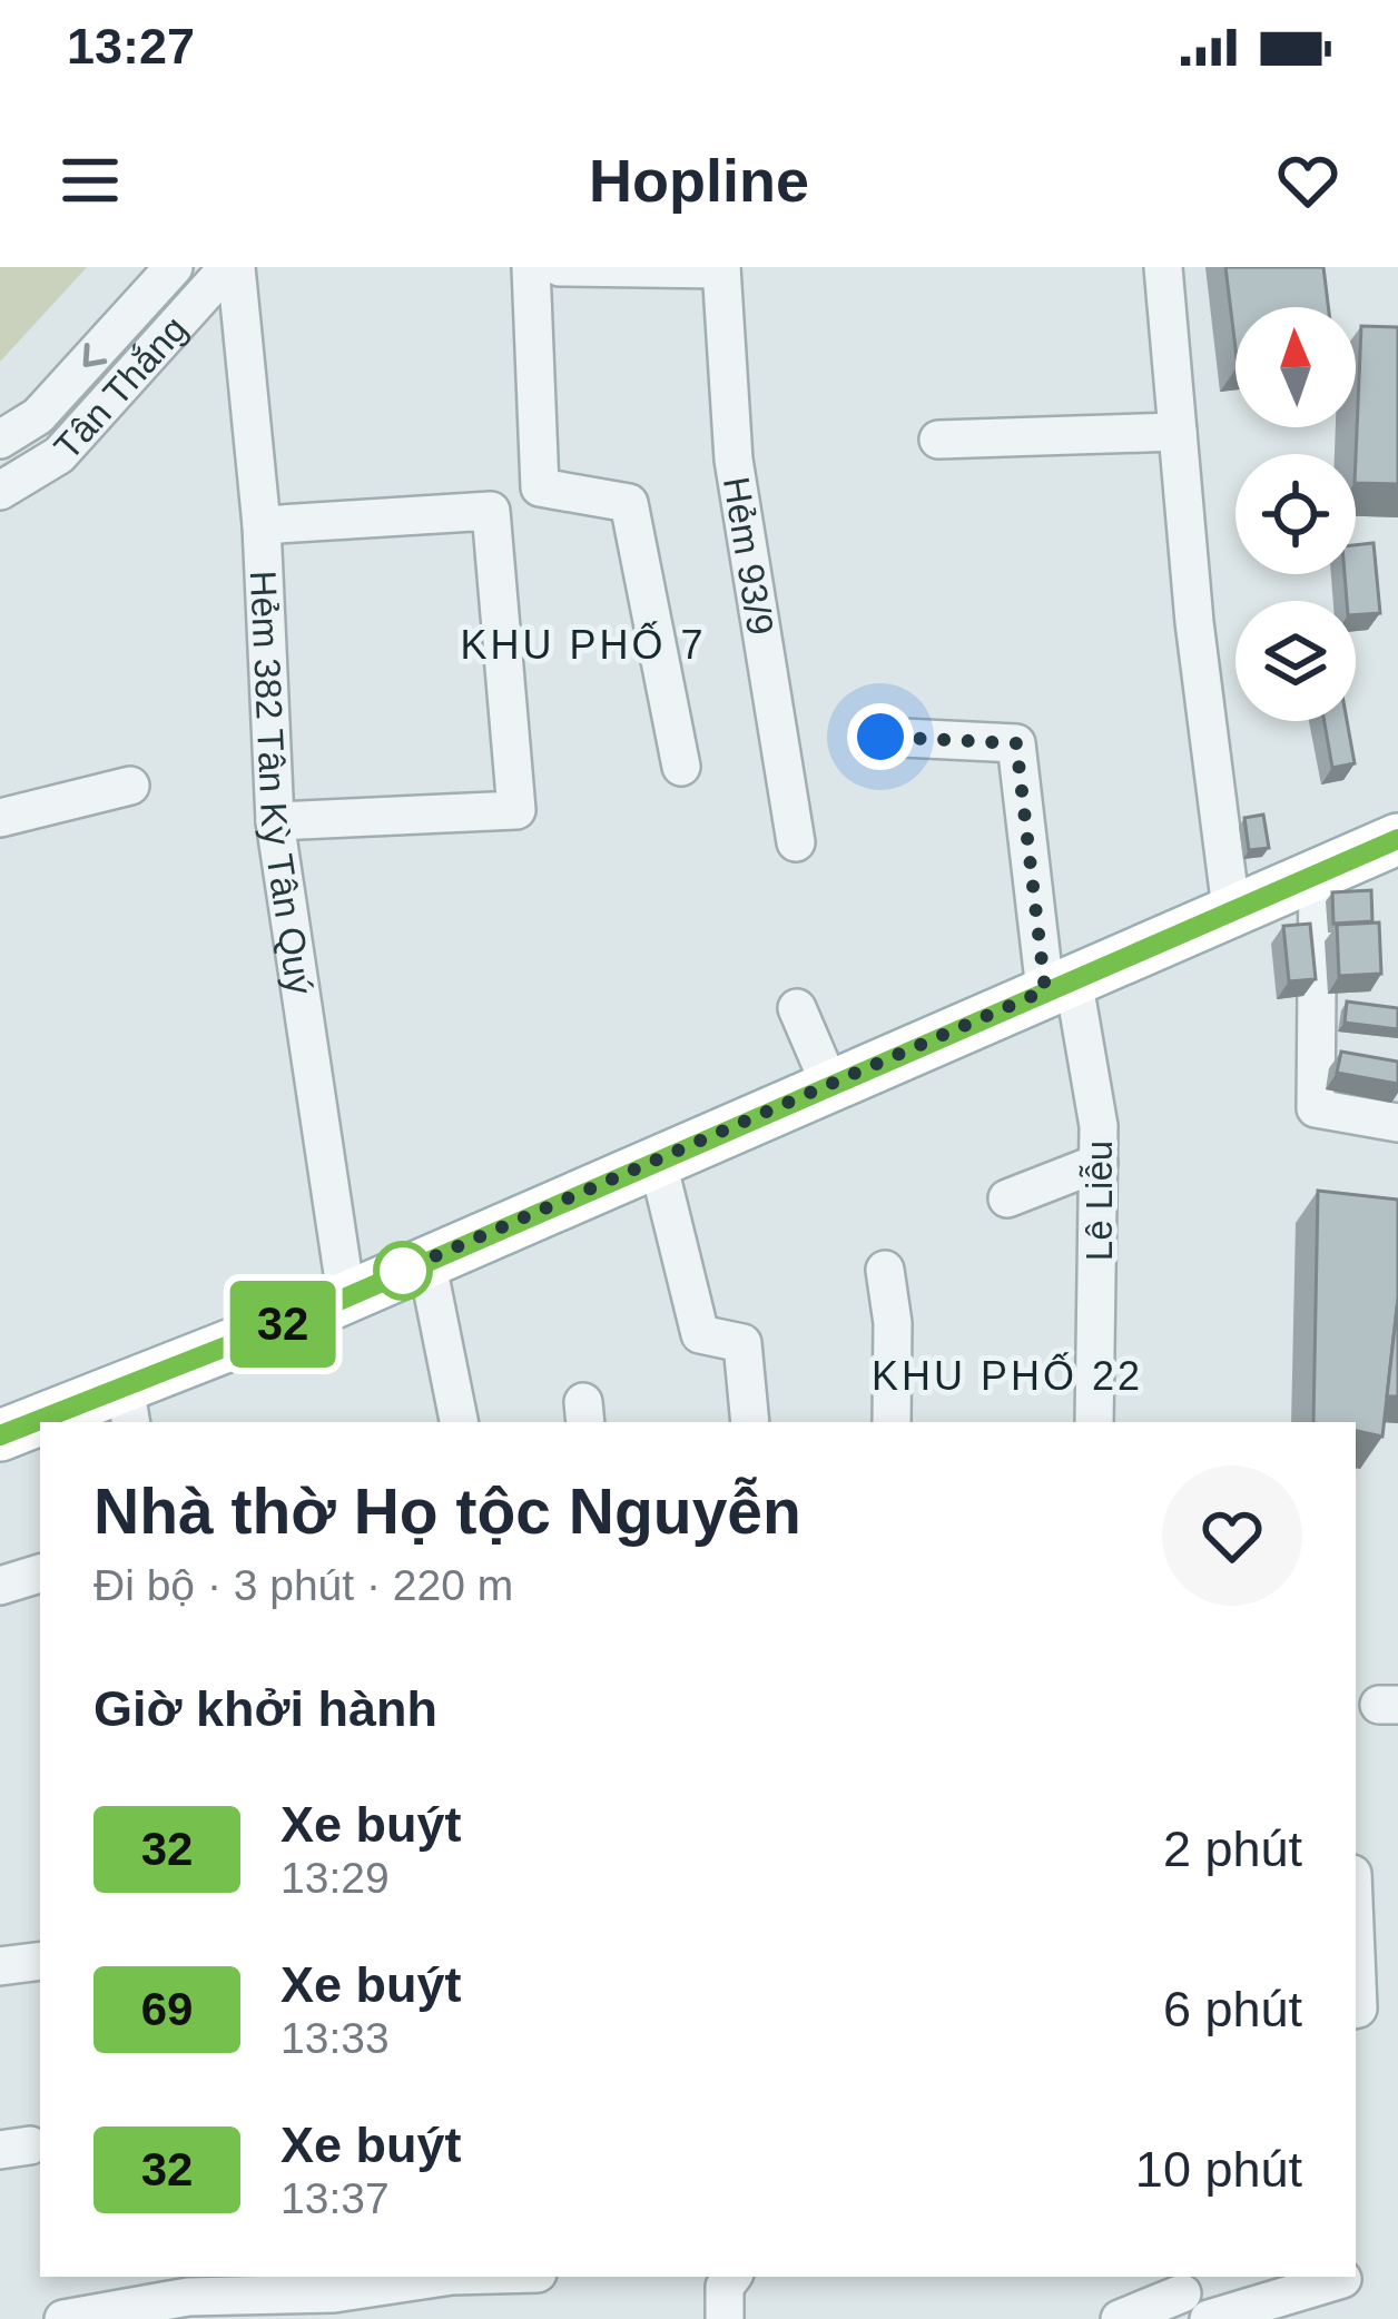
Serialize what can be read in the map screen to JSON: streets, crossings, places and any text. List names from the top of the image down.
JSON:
{
  "streets": {
    "street": [
      "Tân Thắng",
      "Hẻm 93/9",
      "Hẻm 382 Tân Kỳ Tân Quý",
      "Lê Liễu"
    ]
  },
  "crossings": [
    ["Tân Thắng", "Hẻm 382 Tân Kỳ Tân Quý"]
  ],
  "districts": ["KHU PHỐ 7", "KHU PHỐ 22"],
  "lines": ["bus line 32"],
  "north": "top",
  "page": {
    "status": "13:27",
    "header": "Hopline",
    "on_map": "32",
    "heading": [
      ["Nhà thờ Họ tộc Nguyễn", "Đi bộ · 3 phút · 220 m"],
      "Giờ khởi hành"
    ],
    "list": [
      {
        "mark": "32",
        "name": "Xe buýt",
        "note": "13:29",
        "value": "2 phút"
      },
      {
        "mark": "69",
        "name": "Xe buýt",
        "note": "13:33",
        "value": "6 phút"
      },
      {
        "mark": "32",
        "name": "Xe buýt",
        "note": "13:37",
        "value": "10 phút"
      }
    ]
  }
}
